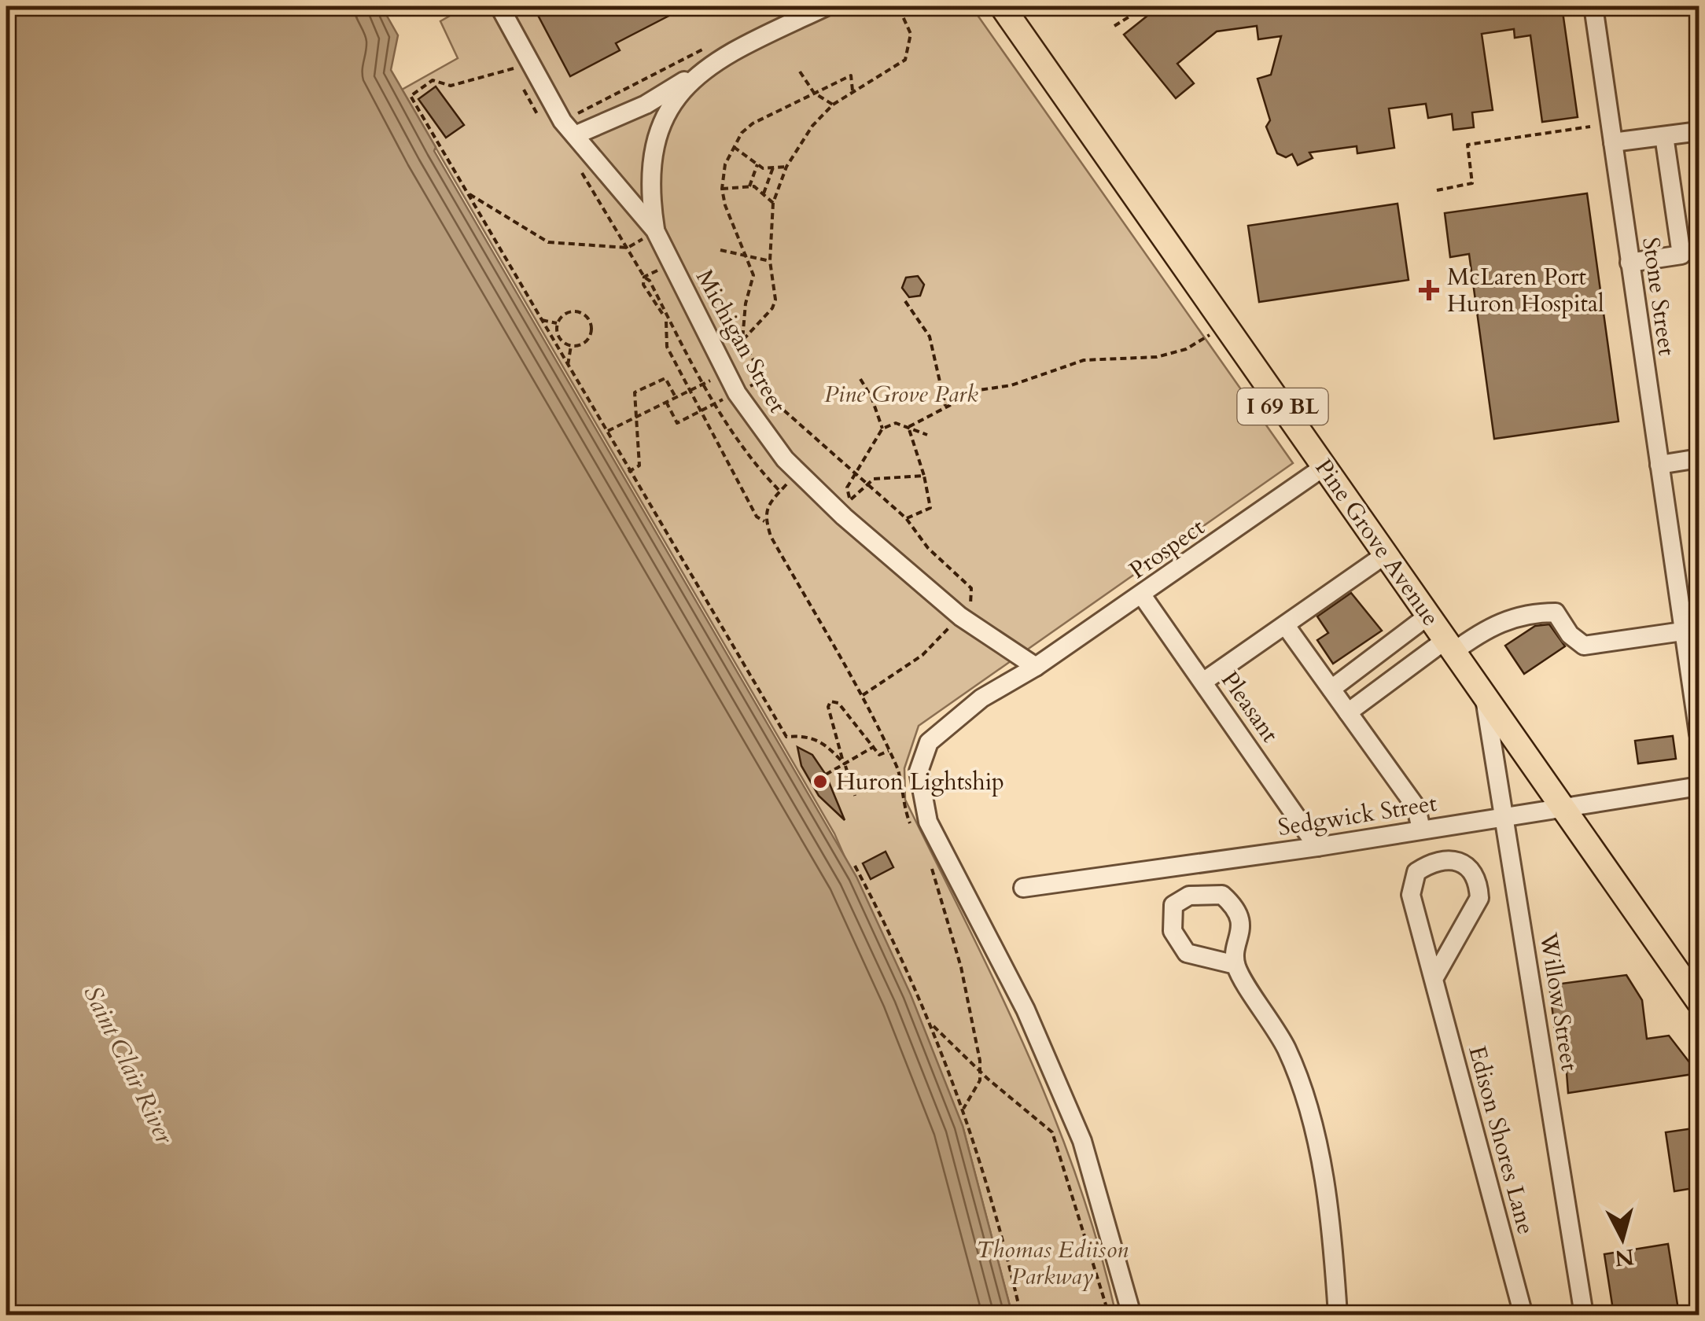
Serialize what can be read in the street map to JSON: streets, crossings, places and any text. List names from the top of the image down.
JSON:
{
  "streets": {
    "main road": ["I 69 BL", "Pine Grove Avenue"],
    "street": [
      "Stone Street",
      "Michigan Street",
      "Prospect",
      "Pleasant",
      "Sedgwick Street",
      "Willow Street",
      "Edison Shores Lane"
    ]
  },
  "crossings": [
    ["Michigan Street", "Prospect"],
    ["Pine Grove Avenue", "Prospect"],
    ["Pine Grove Avenue", "Sedgwick Street"],
    ["Pine Grove Avenue", "Willow Street"],
    ["Prospect", "Pleasant"],
    ["Pleasant", "Sedgwick Street"],
    ["Sedgwick Street", "Willow Street"]
  ],
  "water": ["Saint Clair River"],
  "parks": ["Pine Grove Park", "Thomas Ediison Parkway"],
  "places": {
    "health": ["McLaren Port Huron Hospital"],
    "other": ["Huron Lightship"]
  },
  "north": "bottom"
}
